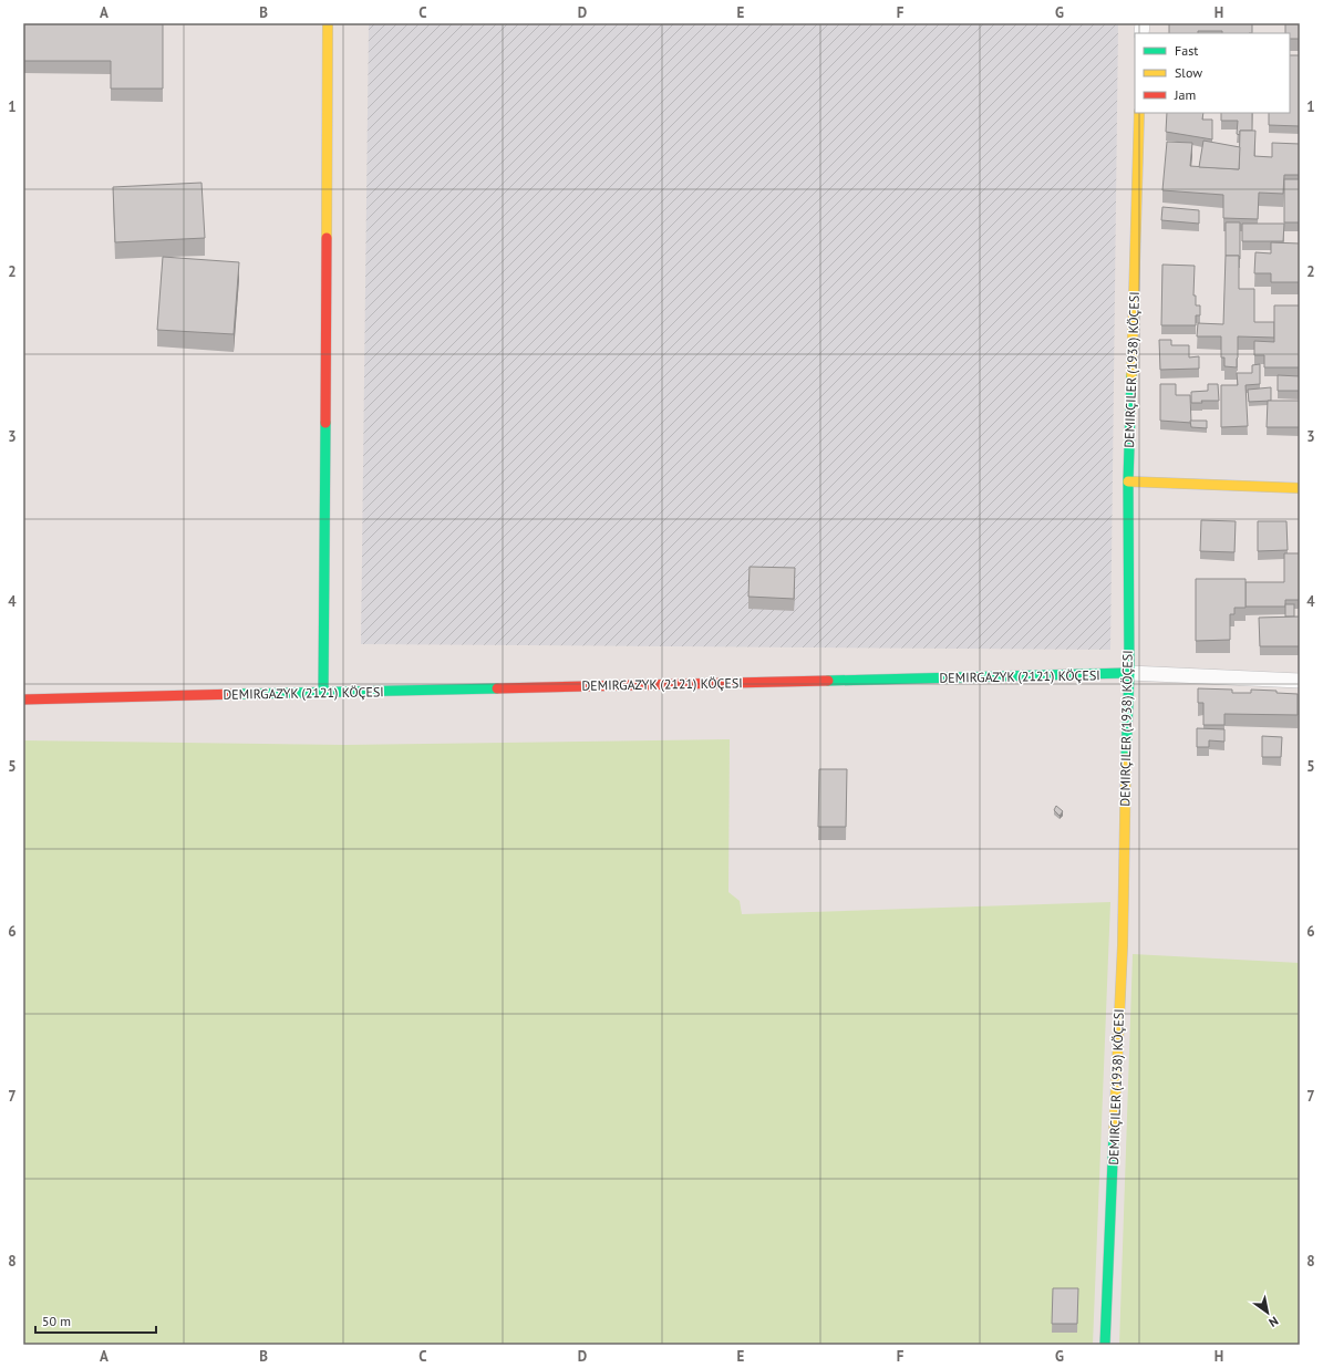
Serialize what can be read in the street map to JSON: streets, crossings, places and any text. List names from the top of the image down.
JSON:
{
  "streets": {
    "street": ["DEMIRÇILER (1938) KÖÇESI", "DEMIRGAZYK (2121) KÖÇESI"]
  },
  "crossings": [
    ["DEMIRÇILER (1938) KÖÇESI", "DEMIRGAZYK (2121) KÖÇESI"]
  ],
  "legend": ["Fast", "Slow", "Jam"],
  "scale_bar": "50 m",
  "north": "bottom right",
  "grid": {
    "columns": [
      "A",
      "B",
      "C",
      "D",
      "E",
      "F",
      "G",
      "H"
    ],
    "rows": [
      "1",
      "2",
      "3",
      "4",
      "5",
      "6",
      "7",
      "8"
    ]
  }
}
